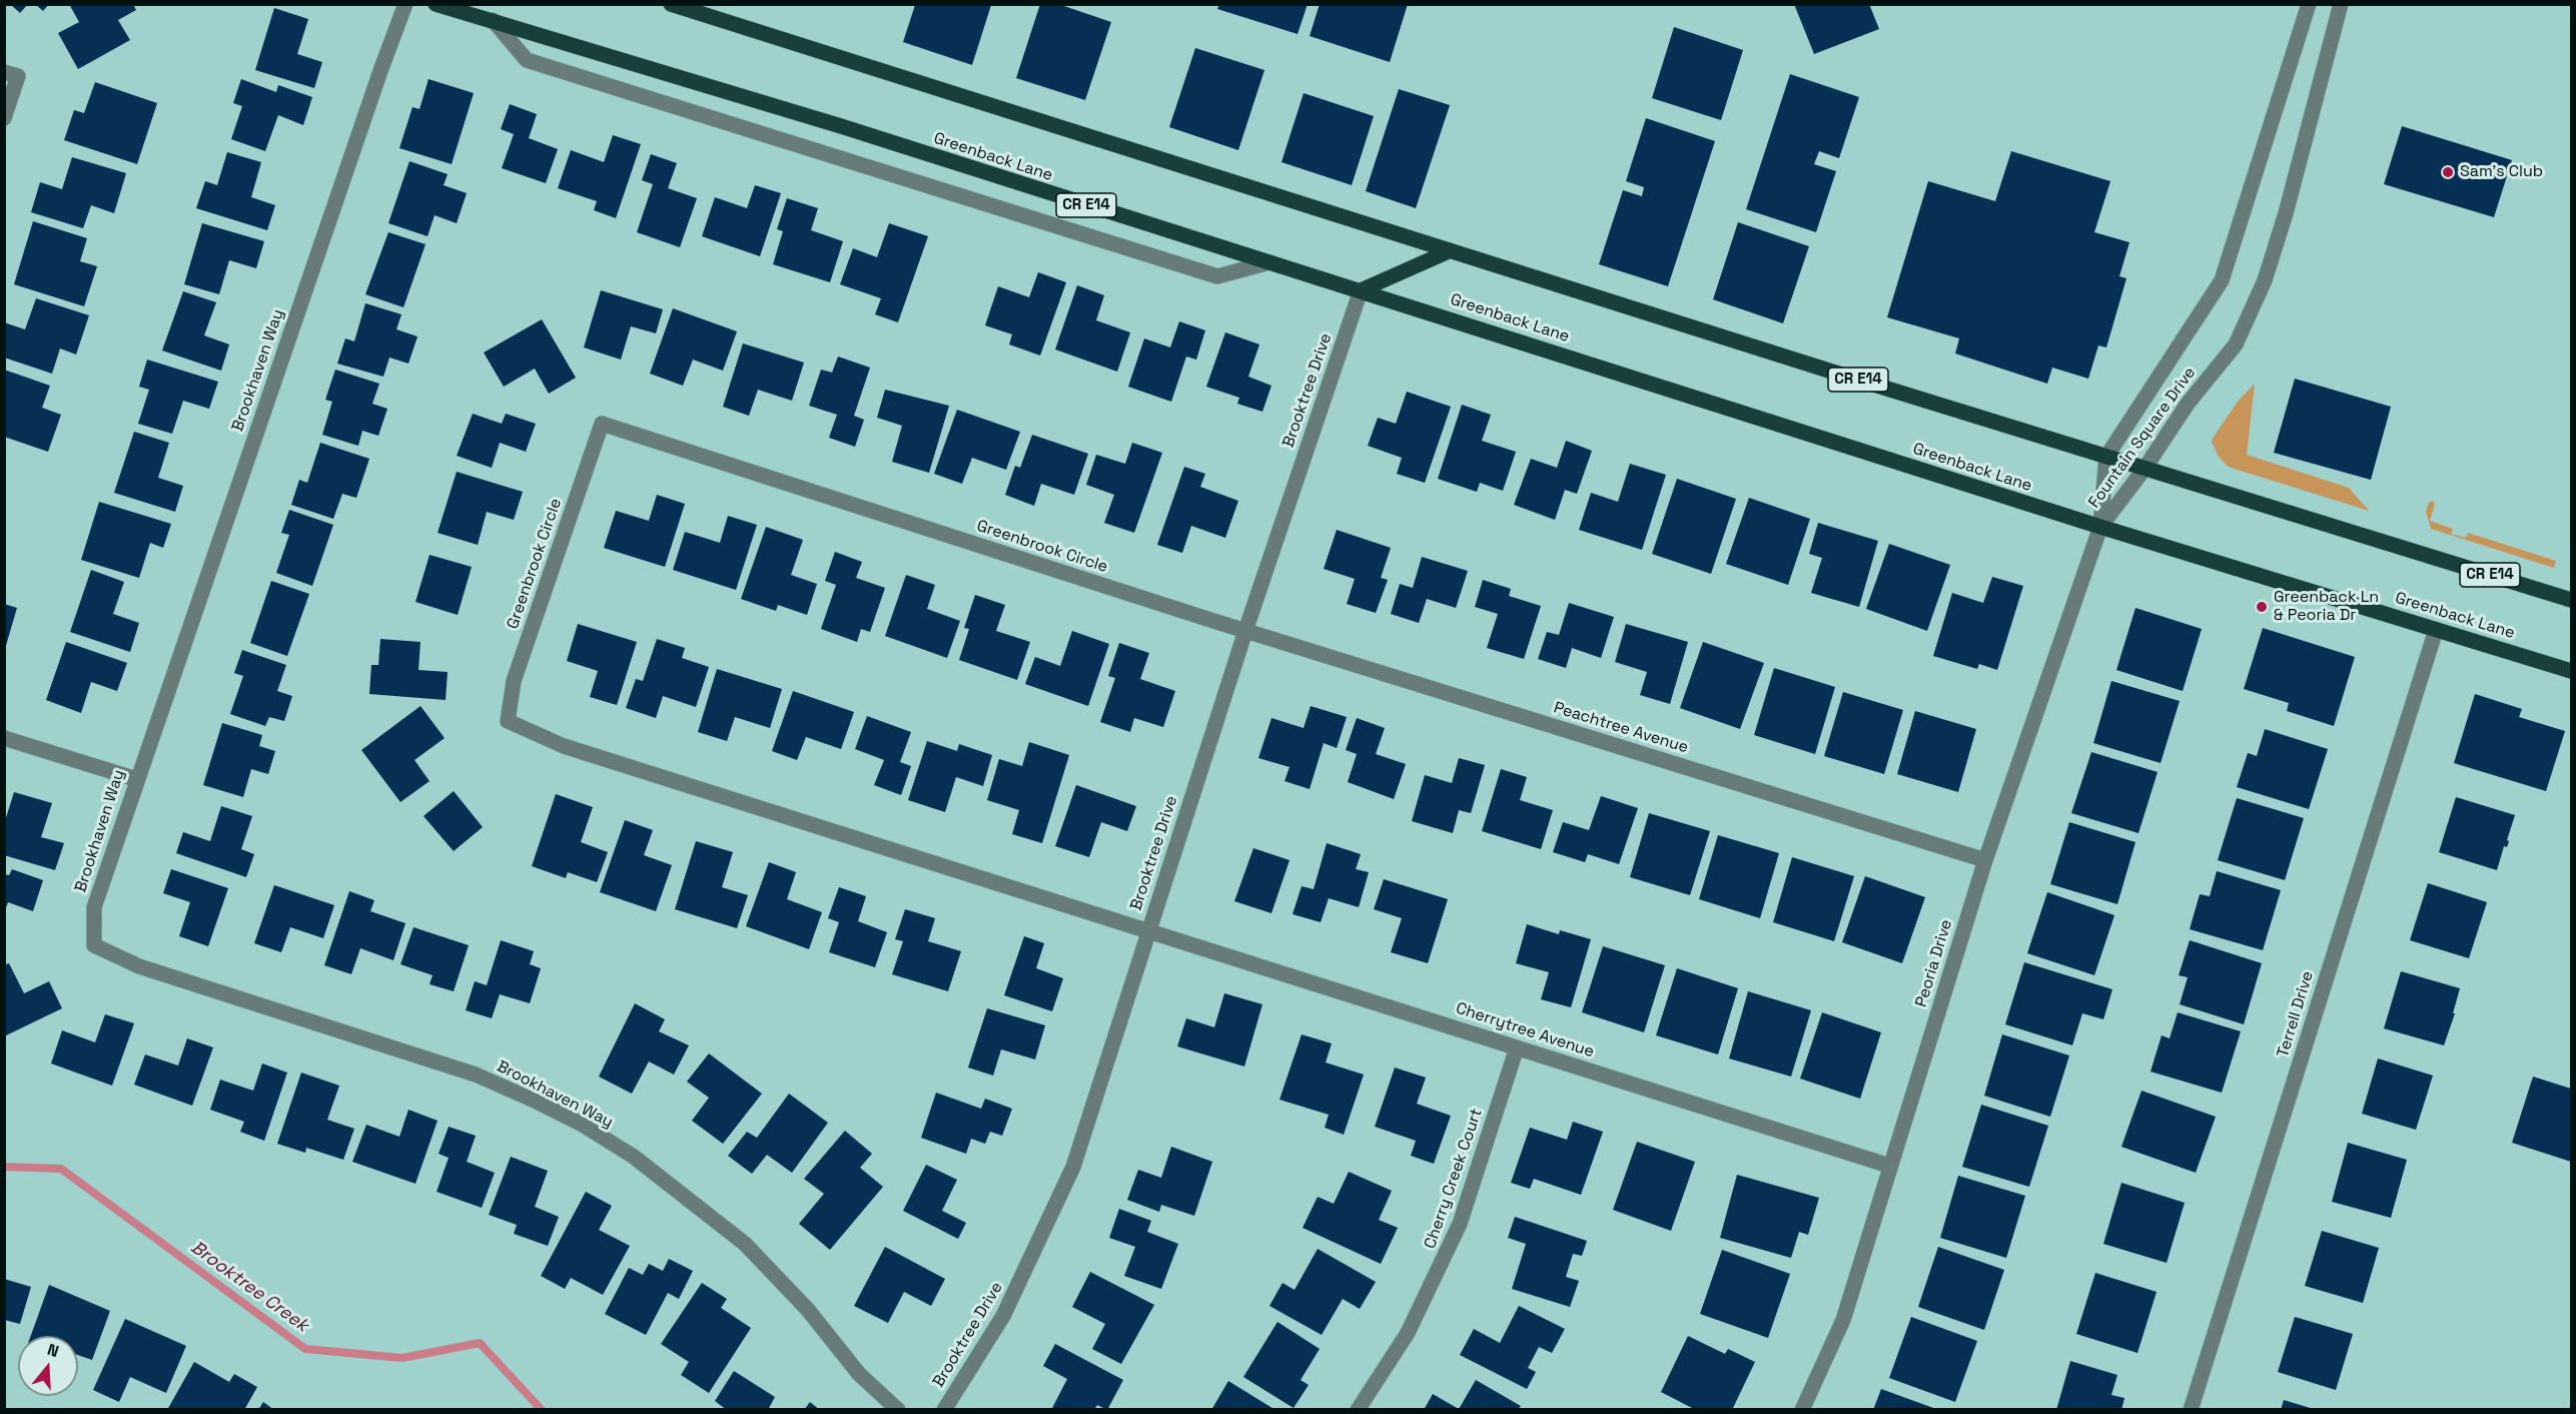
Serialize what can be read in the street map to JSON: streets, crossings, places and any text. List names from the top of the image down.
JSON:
{
  "streets": {
    "main road": ["Greenback Lane", "CR E14"],
    "street": [
      "Brookhaven Way",
      "Brooktree Drive",
      "Fountain Square Drive",
      "Greenbrook Circle",
      "Peachtree Avenue",
      "Peoria Drive",
      "Terrell Drive",
      "Cherrytree Avenue",
      "Cherry Creek Court"
    ]
  },
  "crossings": [
    ["Greenback Lane", "Brooktree Drive"],
    ["Greenback Lane", "Fountain Square Drive"],
    ["Greenback Lane", "Peoria Drive"],
    ["Greenback Lane", "Terrell Drive"],
    ["CR E14", "Fountain Square Drive"],
    ["Brooktree Drive", "Greenbrook Circle"],
    ["Brooktree Drive", "Peachtree Avenue"],
    ["Brooktree Drive", "Cherrytree Avenue"],
    ["Fountain Square Drive", "Peoria Drive"],
    ["Greenbrook Circle", "Peachtree Avenue"],
    ["Greenbrook Circle", "Cherrytree Avenue"],
    ["Peachtree Avenue", "Peoria Drive"],
    ["Peoria Drive", "Cherrytree Avenue"],
    ["Cherrytree Avenue", "Cherry Creek Court"]
  ],
  "water": ["Brooktree Creek"],
  "places": ["Sam's Club", "Greenback Ln & Peoria Dr"],
  "north": "top"
}
